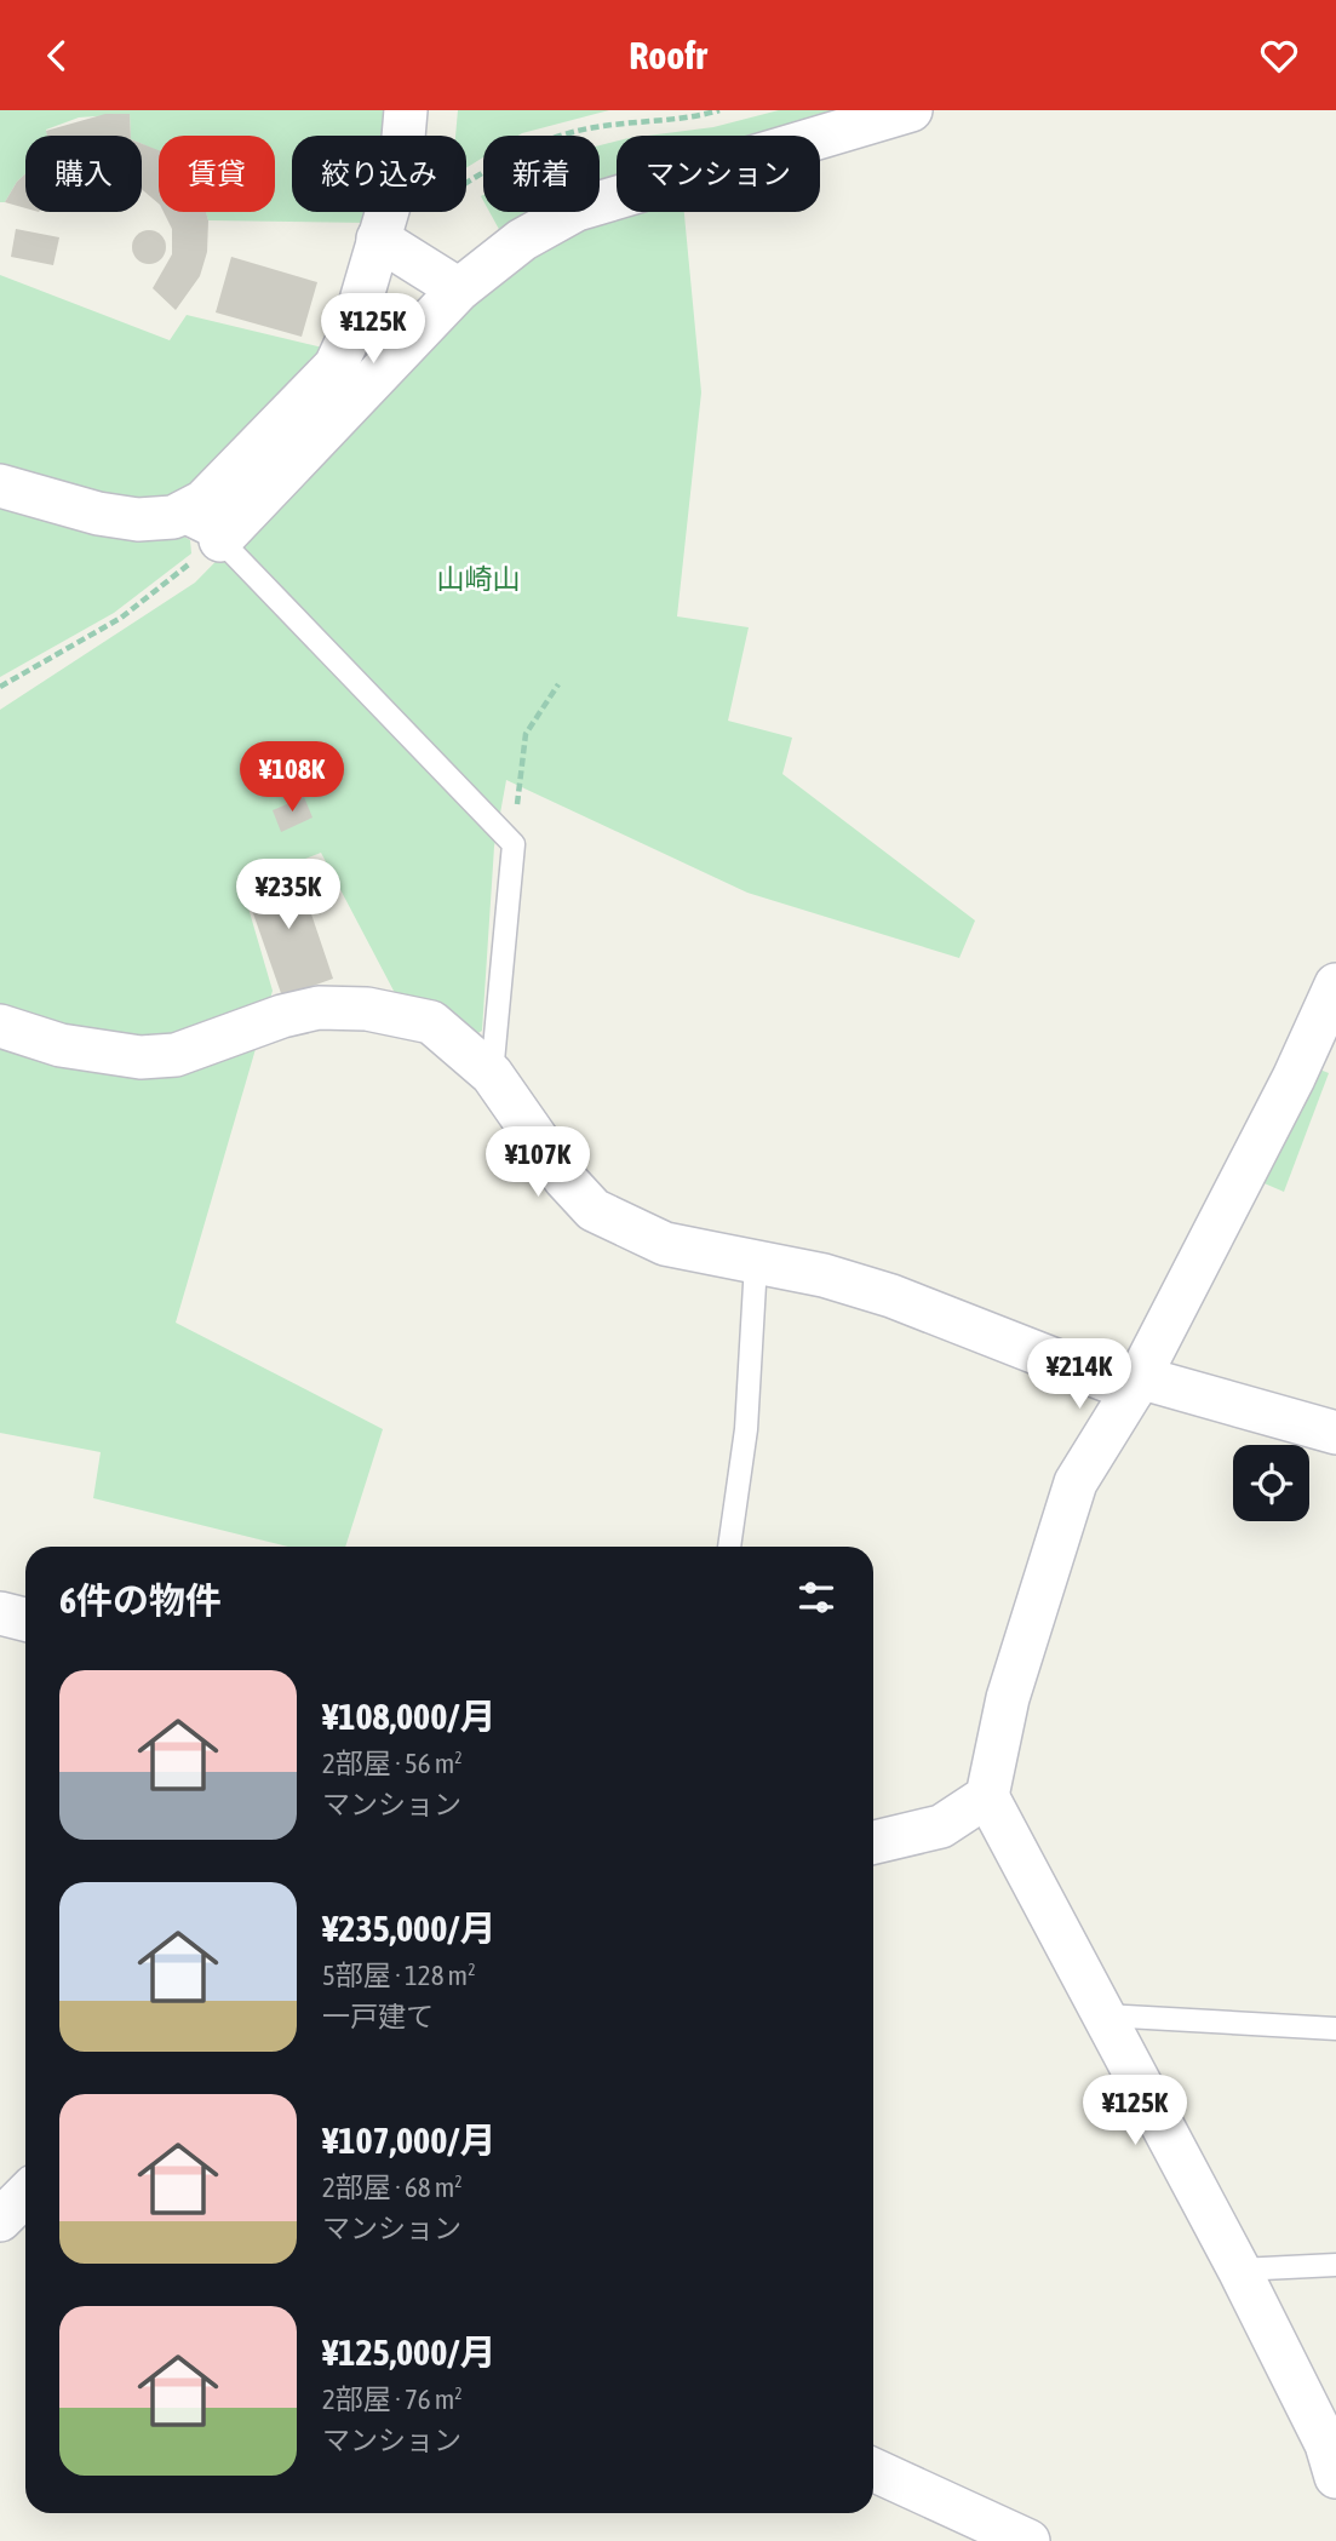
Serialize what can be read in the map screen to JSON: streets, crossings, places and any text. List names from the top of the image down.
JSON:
{
  "parks": ["山崎山"],
  "page": {
    "header": "Roofr",
    "chip": [
      "購入",
      "賃貸",
      "絞り込み",
      "新着",
      "マンション"
    ],
    "price": [
      "¥125K",
      "¥108K",
      "¥235K",
      "¥107K",
      "¥214K",
      "¥125K"
    ],
    "heading": "6件の物件",
    "list": [
      {
        "name": "¥108,000/月",
        "note": "2部屋 · 56 m² · マンション"
      },
      {
        "name": "¥235,000/月",
        "note": "5部屋 · 128 m² · 一戸建て"
      },
      {
        "name": "¥107,000/月",
        "note": "2部屋 · 68 m² · マンション"
      },
      {
        "name": "¥125,000/月",
        "note": "2部屋 · 76 m² · マンション"
      }
    ]
  }
}
